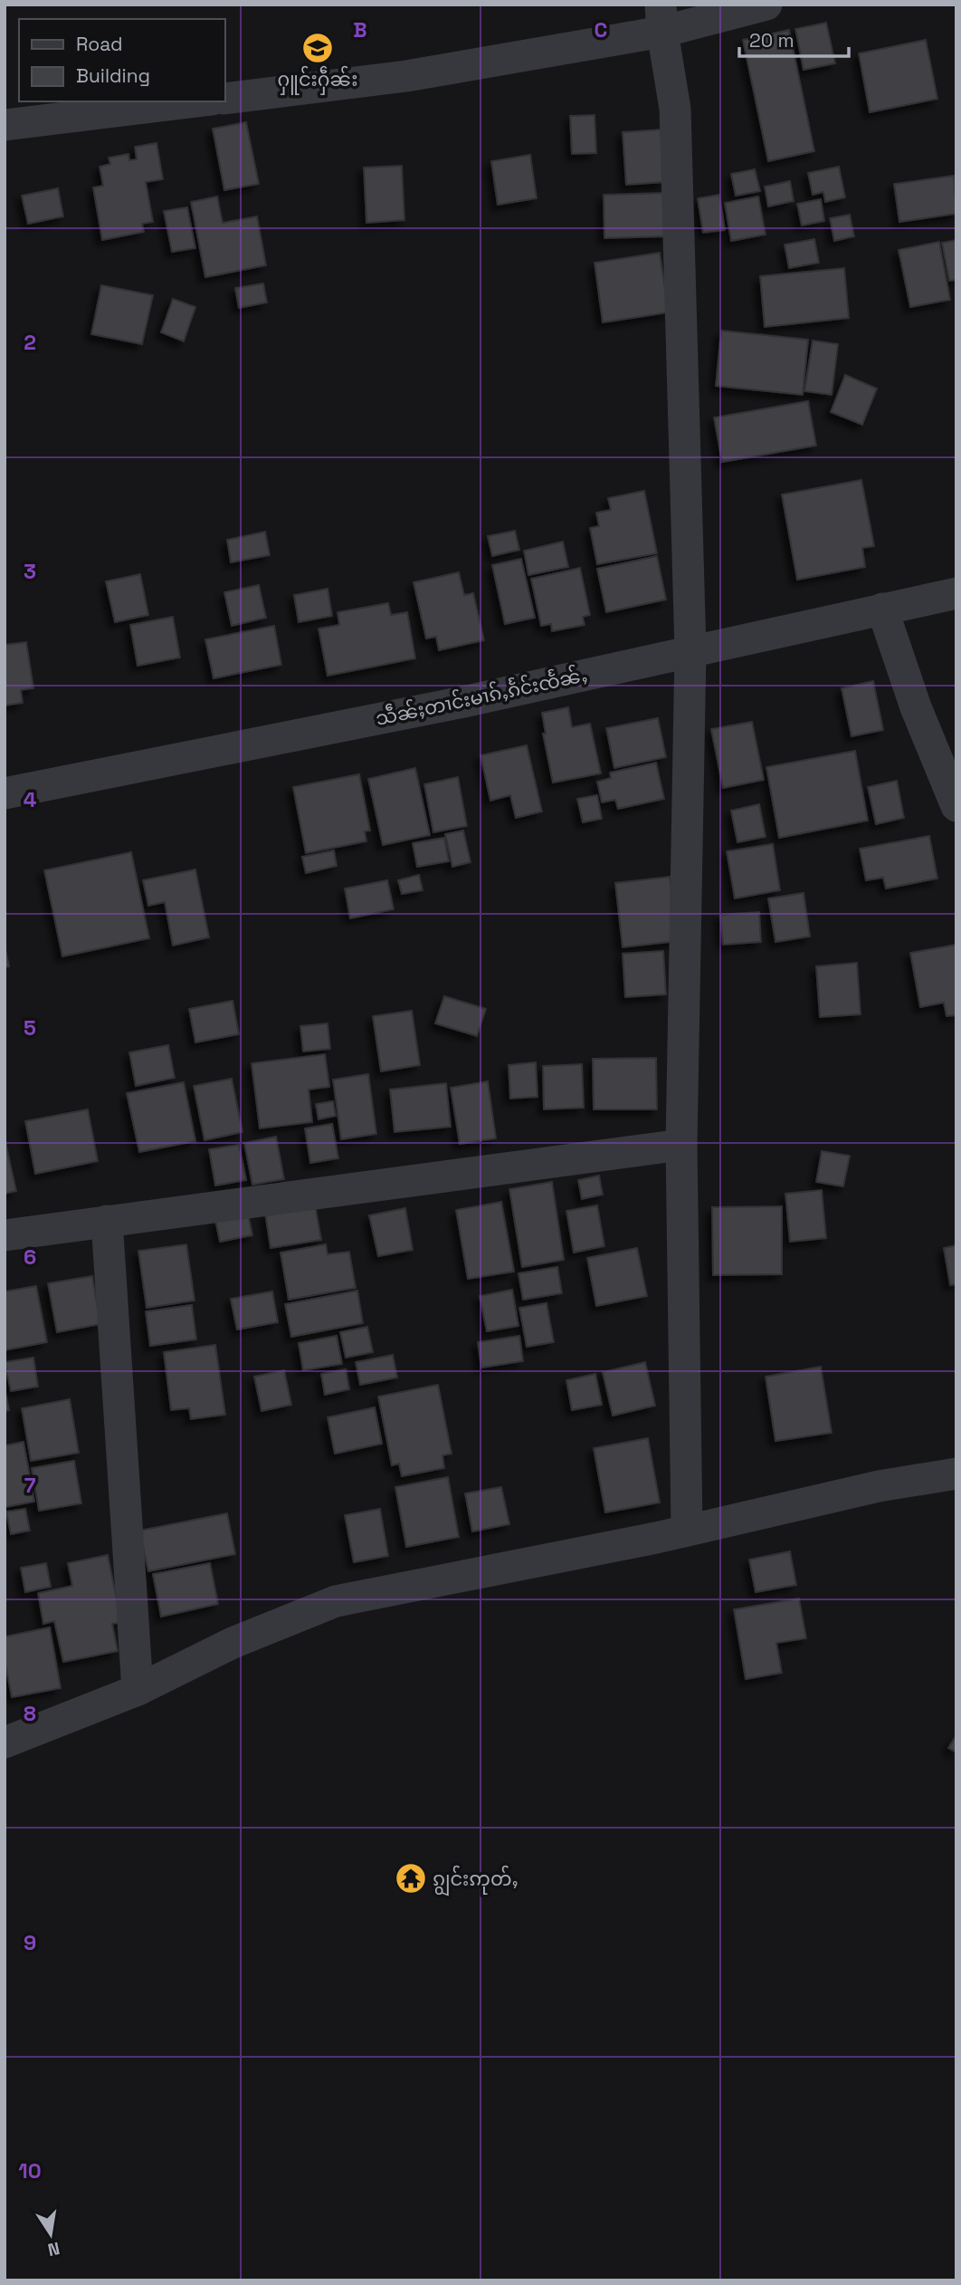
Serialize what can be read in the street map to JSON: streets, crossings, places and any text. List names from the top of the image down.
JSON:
{
  "streets": {
    "street": ["သဵၼ်ႈတၢင်းမၢၵ်ႇၵႅင်းၸႅၼ်ႇ"]
  },
  "places": {
    "school or university": ["ႁူင်းႁဵၼ်း"],
    "temple": ["ၵျွင်းဢုတ်ႇ"]
  },
  "legend": ["Road", "Building"],
  "scale_bar": "20 m",
  "north": "bottom",
  "grid": {
    "columns": ["B", "C"],
    "rows": [
      "2",
      "3",
      "4",
      "5",
      "6",
      "7",
      "8",
      "9",
      "10"
    ]
  }
}
